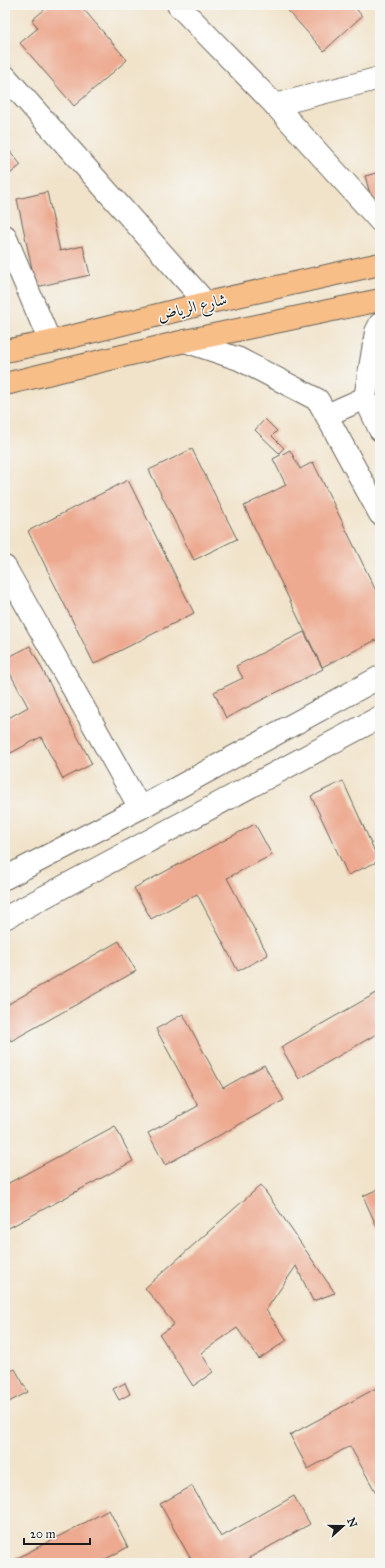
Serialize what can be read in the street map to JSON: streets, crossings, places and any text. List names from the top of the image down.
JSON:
{
  "streets": {
    "main road": ["شارع الرياض"]
  },
  "scale_bar": "20 m",
  "north": "right"
}
